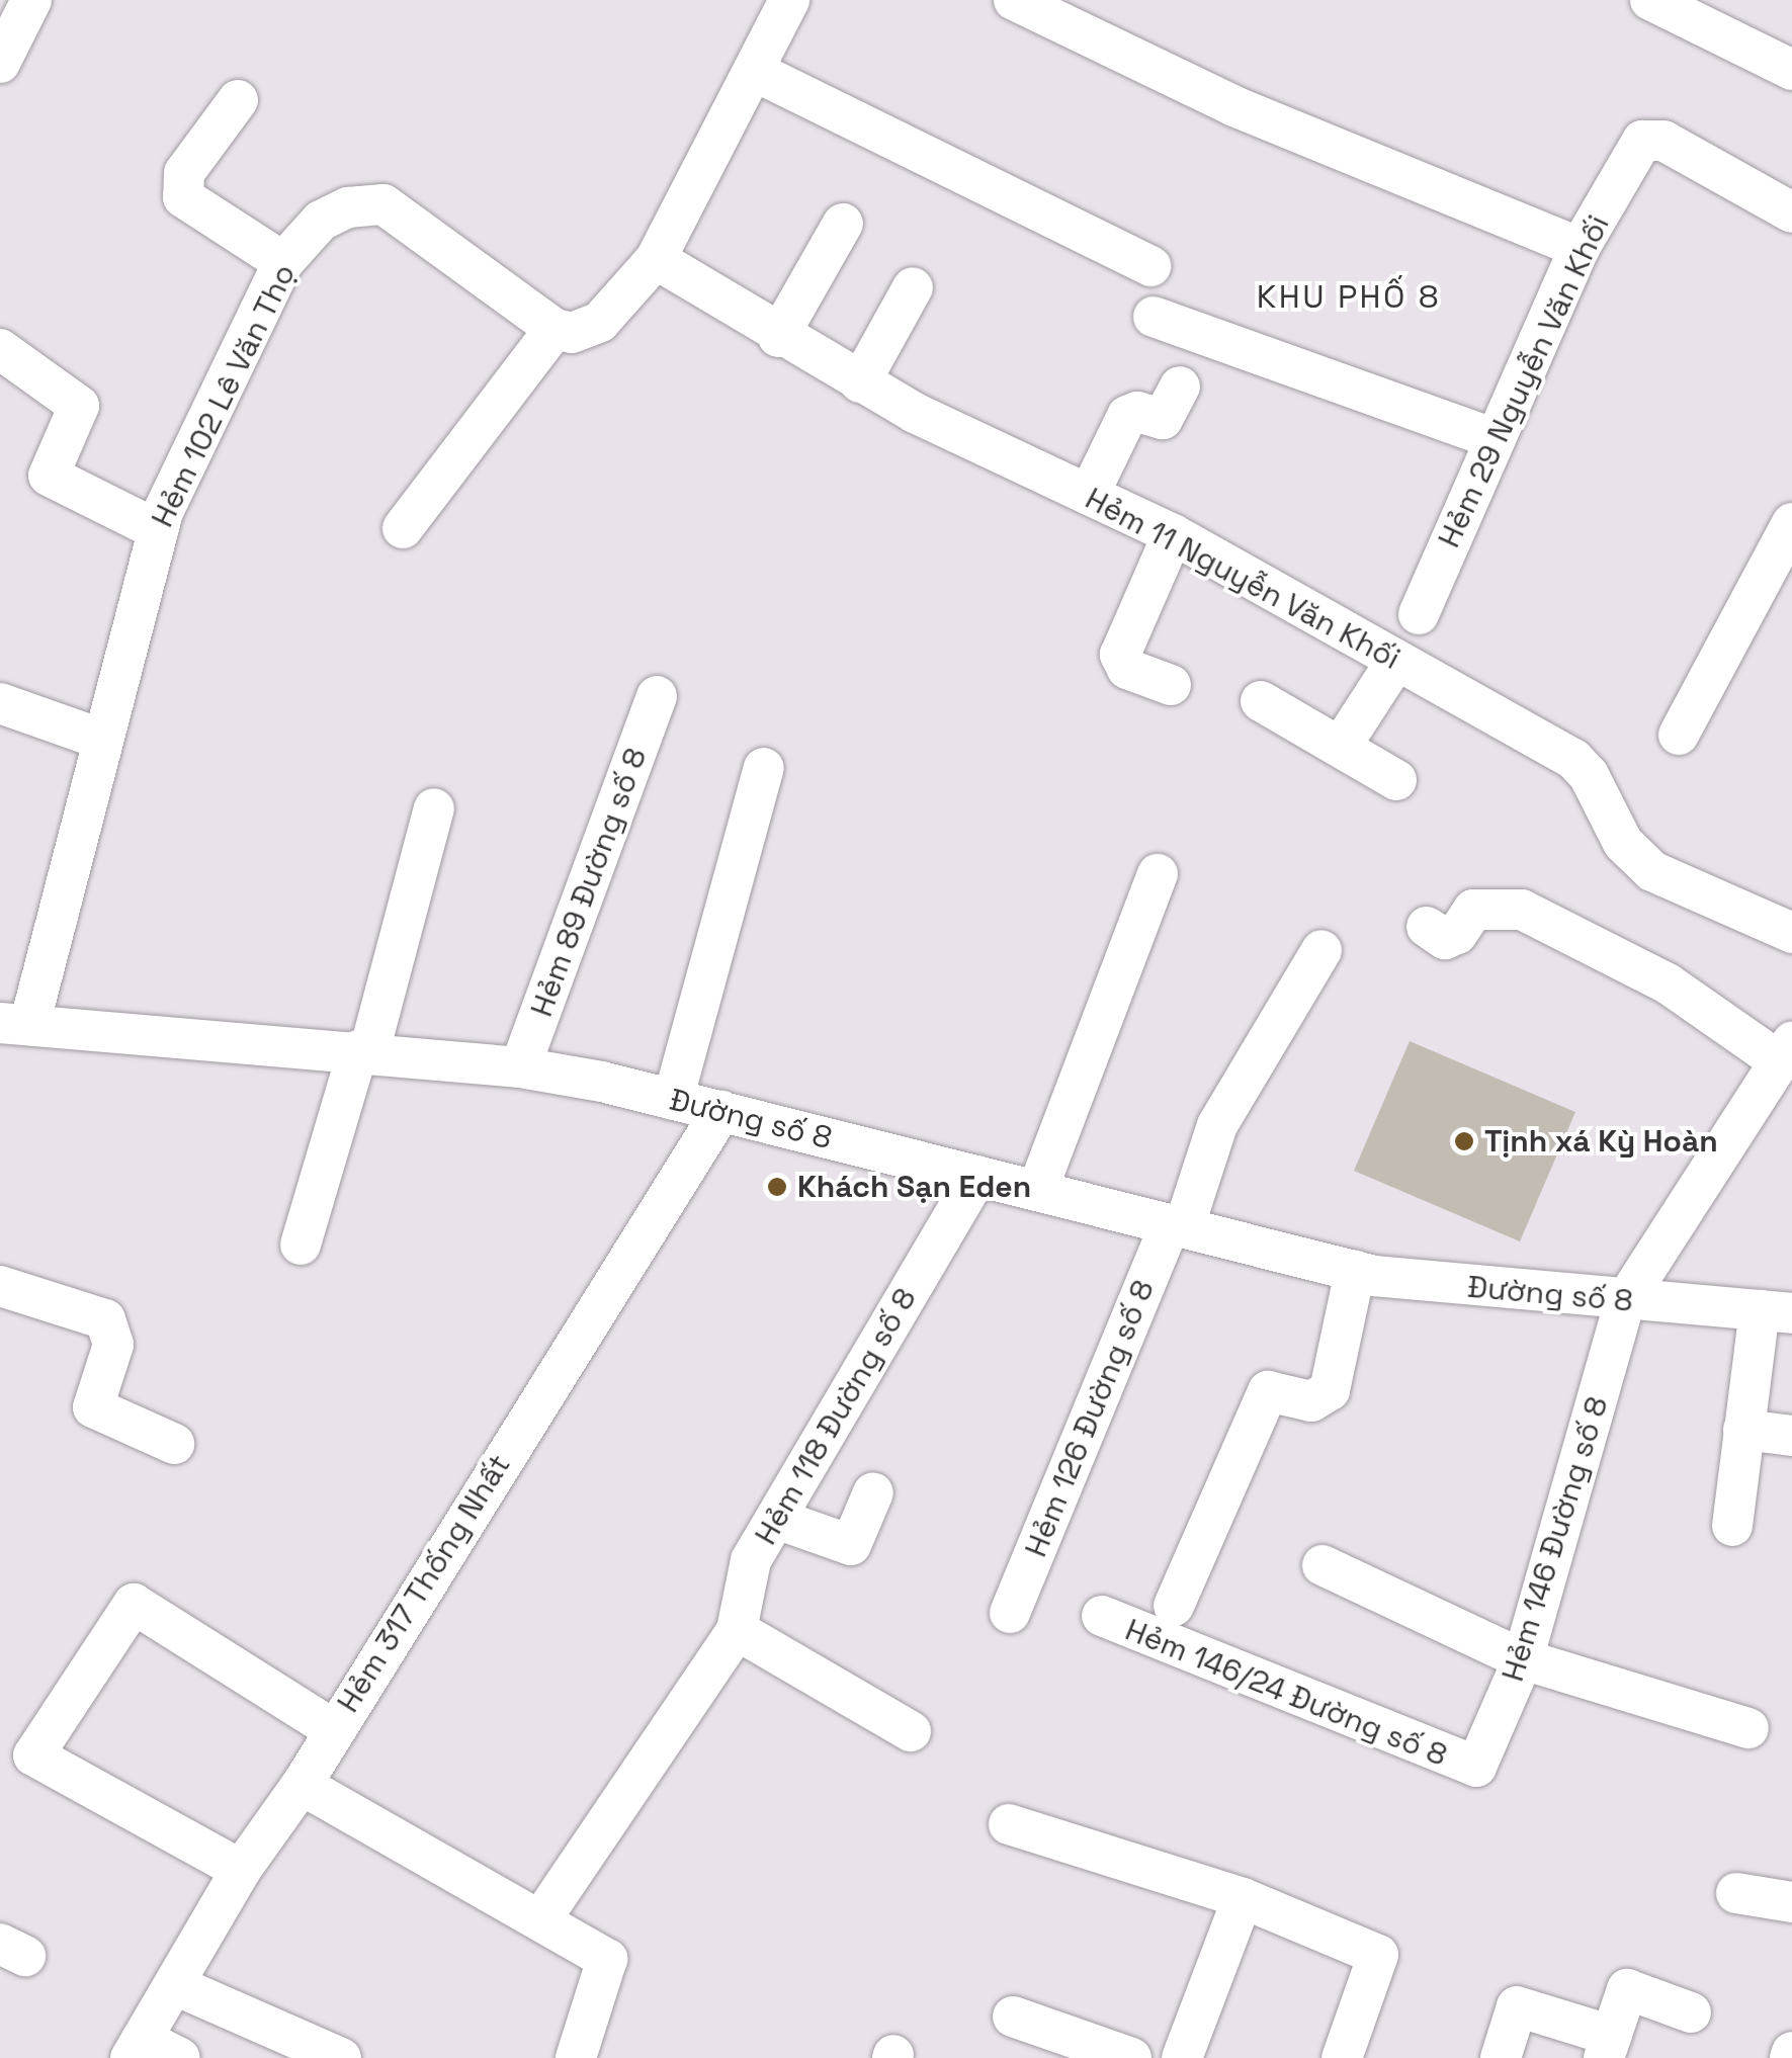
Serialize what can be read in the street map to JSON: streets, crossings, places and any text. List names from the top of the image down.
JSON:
{
  "streets": {
    "street": [
      "Hẻm 29 Nguyễn Văn Khối",
      "Hẻm 102 Lê Văn Thọ",
      "Hẻm 11 Nguyễn Văn Khối",
      "Hẻm 89 Đường số 8",
      "Đường số 8",
      "Hẻm 118 Đường số 8",
      "Hẻm 126 Đường số 8",
      "Hẻm 146 Đường số 8",
      "Hẻm 317 Thống Nhất",
      "Hẻm 146/24 Đường số 8"
    ]
  },
  "crossings": [
    ["Hẻm 102 Lê Văn Thọ", "Đường số 8"],
    ["Hẻm 89 Đường số 8", "Đường số 8"],
    ["Đường số 8", "Hẻm 118 Đường số 8"],
    ["Đường số 8", "Hẻm 126 Đường số 8"],
    ["Đường số 8", "Hẻm 146 Đường số 8"],
    ["Đường số 8", "Hẻm 317 Thống Nhất"],
    ["Hẻm 146 Đường số 8", "Hẻm 146/24 Đường số 8"]
  ],
  "districts": ["KHU PHỐ 8"],
  "places": ["Tịnh xá Kỳ Hoàn", "Khách Sạn Eden"]
}
